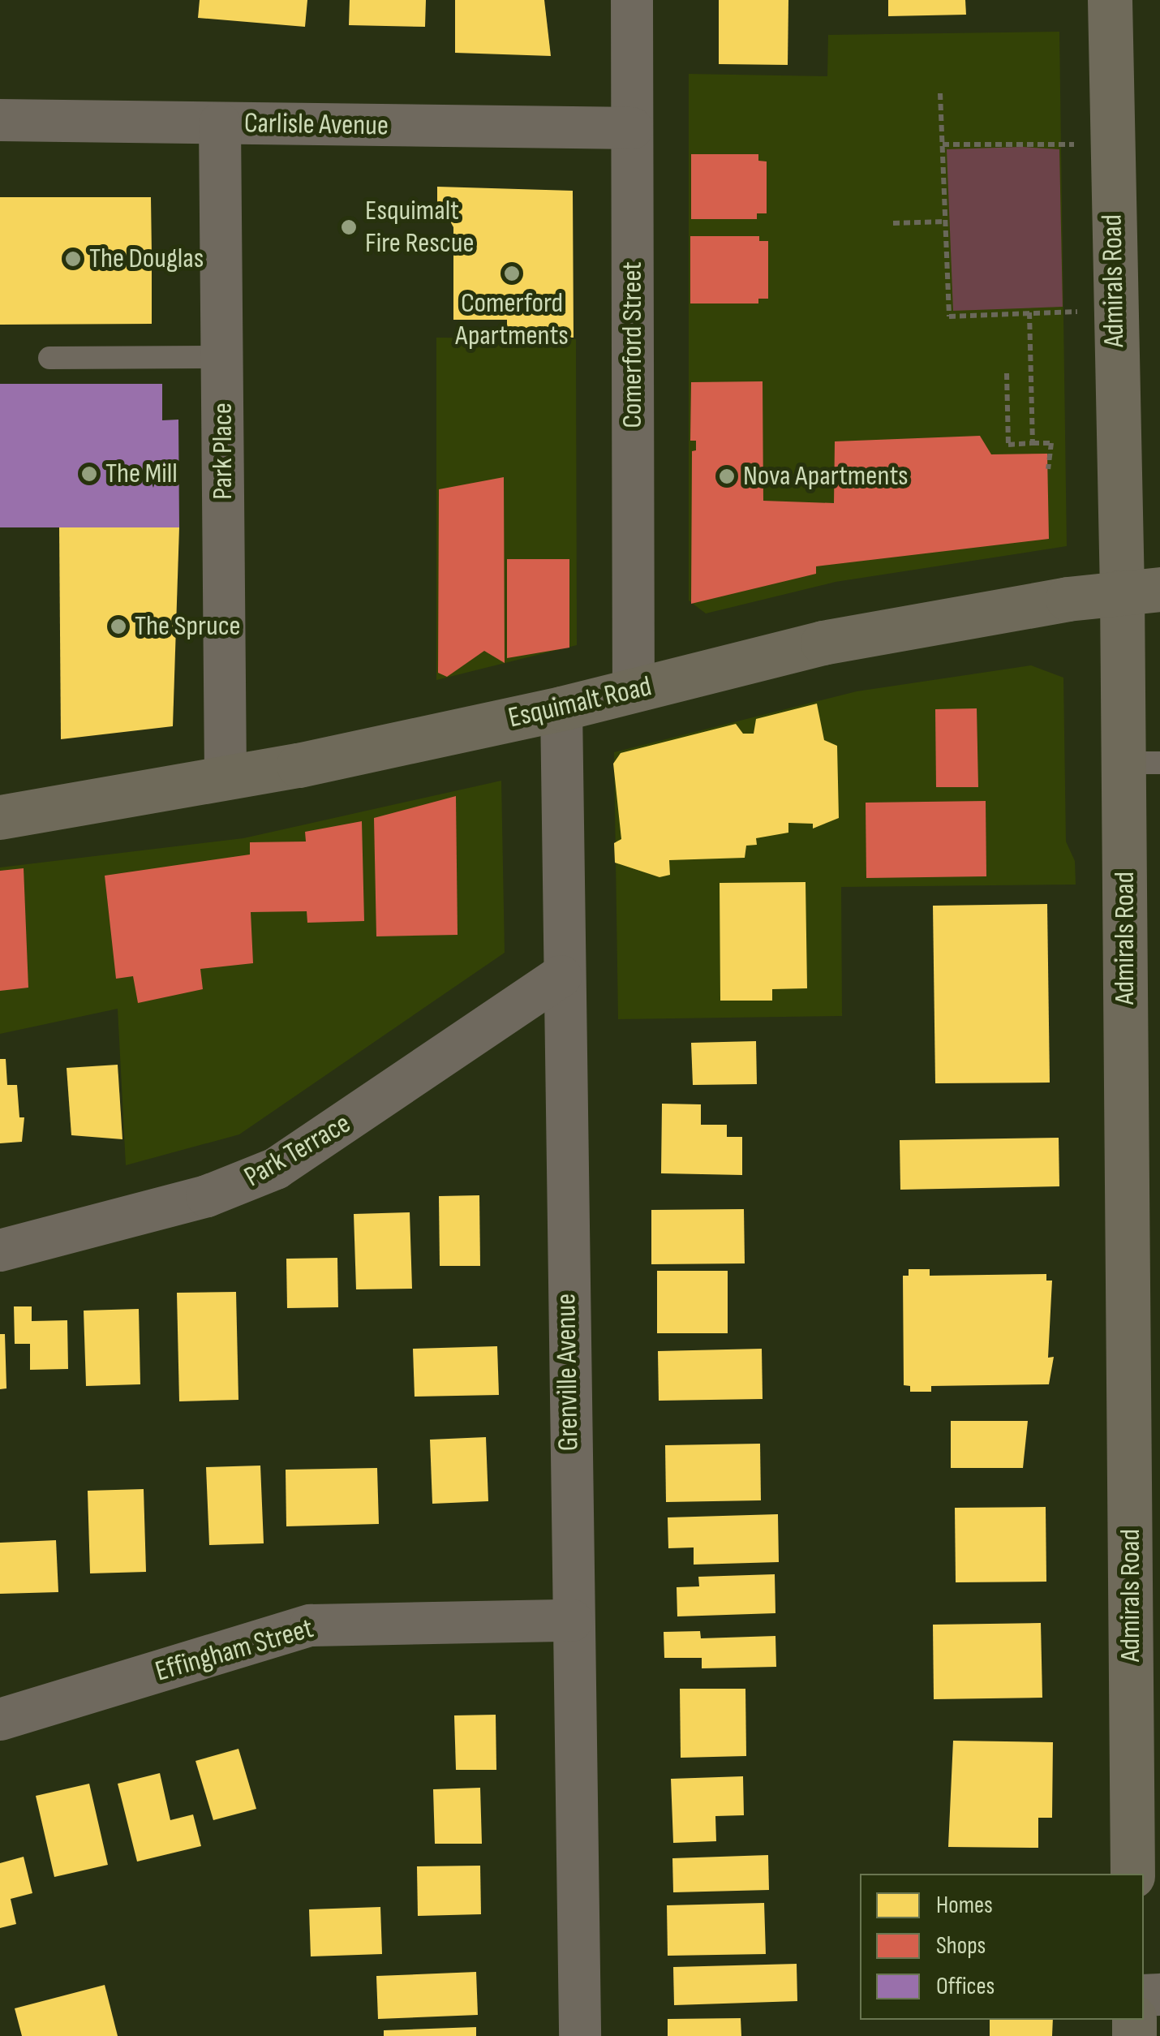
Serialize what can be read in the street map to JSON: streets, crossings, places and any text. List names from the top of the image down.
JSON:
{
  "streets": {
    "main road": ["Admirals Road", "Esquimalt Road"],
    "street": [
      "Carlisle Avenue",
      "Comerford Street",
      "Park Place",
      "Park Terrace",
      "Grenville Avenue",
      "Effingham Street"
    ]
  },
  "crossings": [
    ["Carlisle Avenue", "Comerford Street"],
    ["Carlisle Avenue", "Park Place"],
    ["Admirals Road", "Esquimalt Road"],
    ["Comerford Street", "Esquimalt Road"],
    ["Park Place", "Esquimalt Road"],
    ["Esquimalt Road", "Grenville Avenue"],
    ["Park Terrace", "Grenville Avenue"],
    ["Grenville Avenue", "Effingham Street"]
  ],
  "places": [
    "Esquimalt Fire Rescue",
    "The Douglas",
    "Comerford Apartments",
    "The Mill",
    "Nova Apartments",
    "The Spruce"
  ],
  "legend": ["Homes", "Shops", "Offices"]
}
